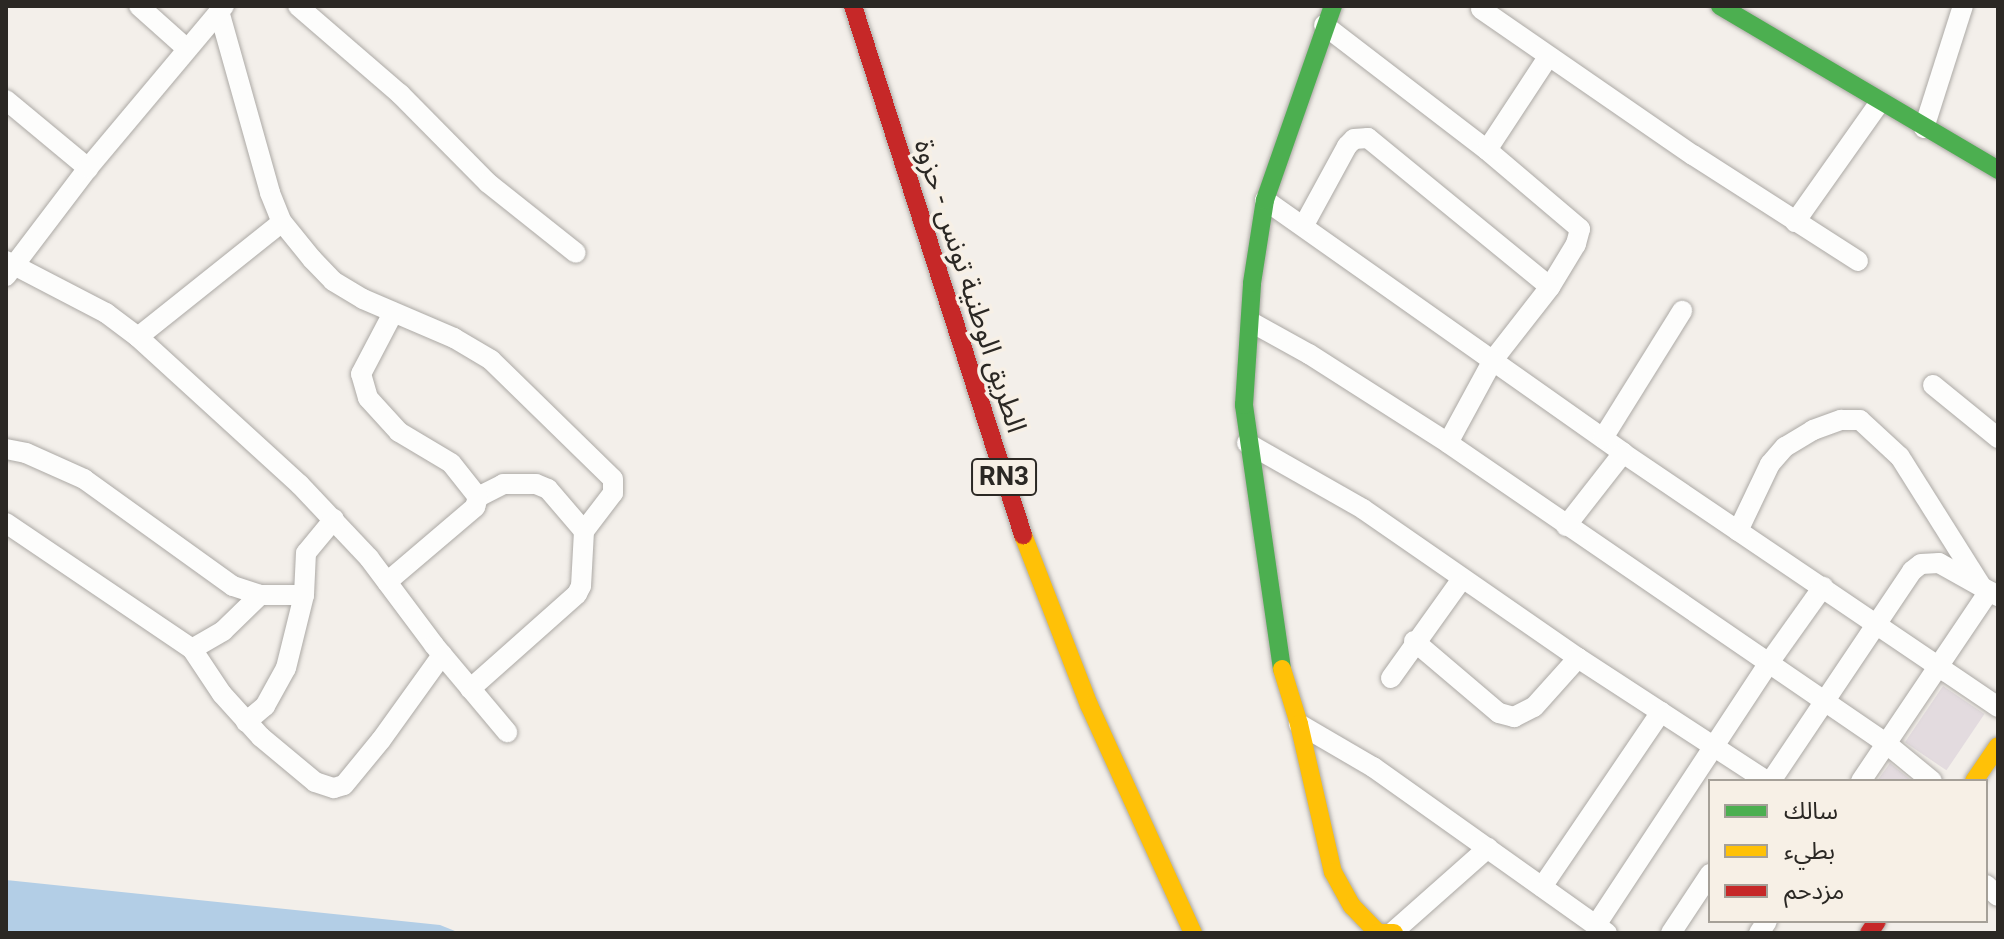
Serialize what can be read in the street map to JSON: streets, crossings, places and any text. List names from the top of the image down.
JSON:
{
  "streets": {
    "street": ["الطريق الوطنية تونس - حزوة", "RN3"]
  },
  "legend": ["سالك", "بطيء", "مزدحم"]
}
